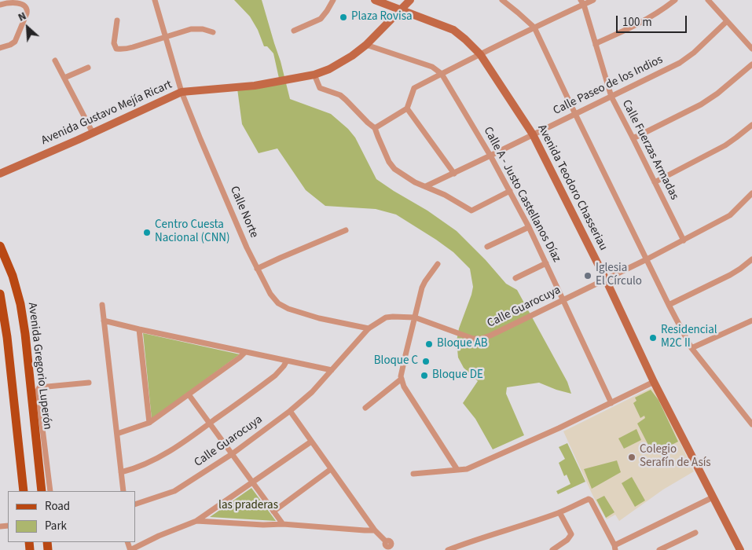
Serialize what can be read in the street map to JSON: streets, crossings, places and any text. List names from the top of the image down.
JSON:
{
  "streets": {
    "main road": ["Avenida Gregorio Luperón"],
    "street": [
      "Calle Paseo de los Indios",
      "Avenida Gustavo Mejía Ricart",
      "Calle Fuerzas Armadas",
      "Avenida Teodoro Chasseriau",
      "Calle A - Justo Castellanos Díaz",
      "Calle Norte",
      "Calle Guarocuya"
    ]
  },
  "crossings": [
    ["Calle Paseo de los Indios", "Calle Fuerzas Armadas"],
    ["Calle Paseo de los Indios", "Avenida Teodoro Chasseriau"],
    ["Calle Paseo de los Indios", "Calle A - Justo Castellanos Díaz"],
    ["Avenida Gustavo Mejía Ricart", "Avenida Teodoro Chasseriau"],
    ["Avenida Gustavo Mejía Ricart", "Calle A - Justo Castellanos Díaz"],
    ["Avenida Gustavo Mejía Ricart", "Calle Norte"],
    ["Calle Fuerzas Armadas", "Calle Guarocuya"],
    ["Avenida Teodoro Chasseriau", "Calle Guarocuya"],
    ["Calle A - Justo Castellanos Díaz", "Calle Guarocuya"],
    ["Calle Norte", "Calle Guarocuya"]
  ],
  "parks": ["las praderas"],
  "places": [
    "Plaza Rovisa",
    "Centro Cuesta Nacional (CNN)",
    "Iglesia El Círculo",
    "Residencial M2C II",
    "Bloque AB",
    "Bloque C",
    "Bloque DE",
    "Colegio Serafín de Asís"
  ],
  "legend": ["Road", "Park"],
  "scale_bar": "100 m",
  "north": "top left"
}
